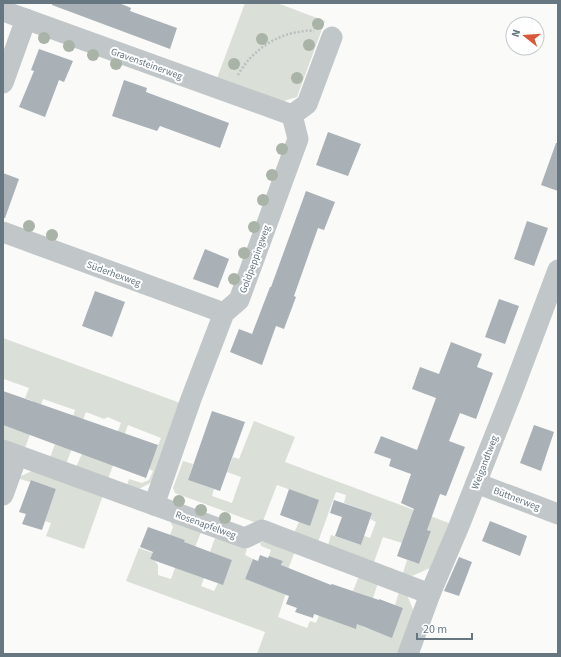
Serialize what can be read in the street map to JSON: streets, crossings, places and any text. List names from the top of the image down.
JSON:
{
  "streets": {
    "street": [
      "Gravensteinerweg",
      "Goldpeppingweg",
      "Süderhexweg",
      "Weigandtweg",
      "Büttnerweg",
      "Rosenapfelweg"
    ]
  },
  "crossings": [
    ["Gravensteinerweg", "Goldpeppingweg"],
    ["Goldpeppingweg", "Süderhexweg"],
    ["Goldpeppingweg", "Rosenapfelweg"],
    ["Weigandtweg", "Büttnerweg"],
    ["Weigandtweg", "Rosenapfelweg"]
  ],
  "scale_bar": "20 m",
  "north": "left"
}
